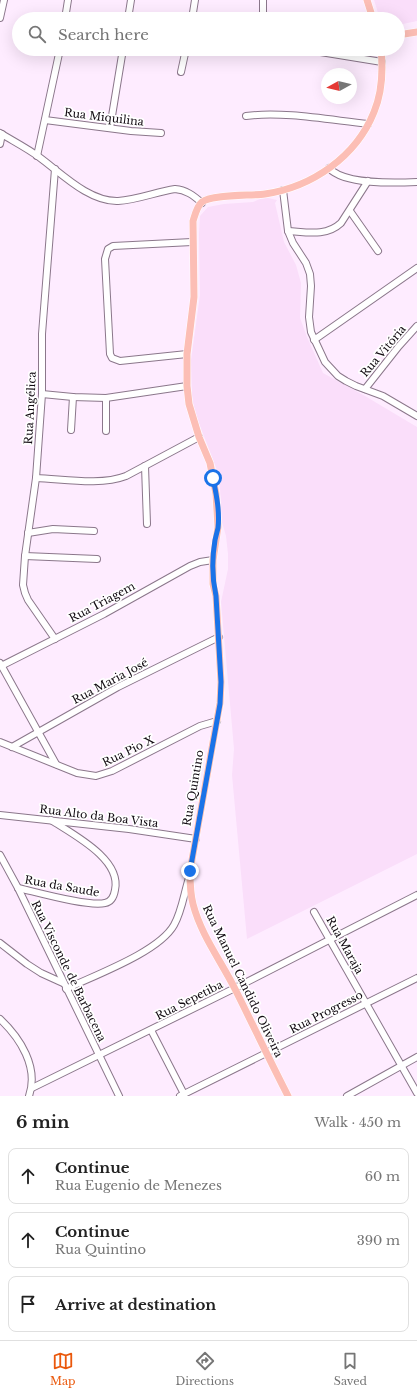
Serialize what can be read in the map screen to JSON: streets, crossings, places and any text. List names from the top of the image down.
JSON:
{
  "streets": {
    "main road": ["Rua Quintino", "Rua Manuel Candido Oliveira"],
    "street": [
      "Rua Miquilina",
      "Rua Vitória",
      "Rua Angélica",
      "Rua Triagem",
      "Rua Maria José",
      "Rua Pio X",
      "Rua Alto da Boa Vista",
      "Rua da Saude",
      "Rua Maraja",
      "Rua Visconde de Barbacena",
      "Rua Sepetiba",
      "Rua Progresso"
    ]
  },
  "crossings": [
    ["Rua Angélica", "Rua Triagem"],
    ["Rua Triagem", "Rua Quintino"],
    ["Rua Maria José", "Rua Pio X"],
    ["Rua Maria José", "Rua Quintino"],
    ["Rua Pio X", "Rua Quintino"],
    ["Rua Quintino", "Rua Alto da Boa Vista"],
    ["Rua Quintino", "Rua Visconde de Barbacena"],
    ["Rua Quintino", "Rua Manuel Candido Oliveira"],
    ["Rua Alto da Boa Vista", "Rua da Saude"],
    ["Rua da Saude", "Rua Visconde de Barbacena"],
    ["Rua Maraja", "Rua Sepetiba"],
    ["Rua Maraja", "Rua Progresso"],
    ["Rua Visconde de Barbacena", "Rua Sepetiba"],
    ["Rua Manuel Candido Oliveira", "Rua Sepetiba"],
    ["Rua Manuel Candido Oliveira", "Rua Progresso"]
  ],
  "north": "left",
  "page": {
    "search": "Search here",
    "heading": ["6 min", "Walk · 450 m"],
    "list": [
      ["Continue", "Rua Eugenio de Menezes", "60 m"],
      ["Continue", "Rua Quintino", "390 m"],
      "Arrive at destination"
    ],
    "nav": ["Map", "Directions", "Saved"]
  }
}
